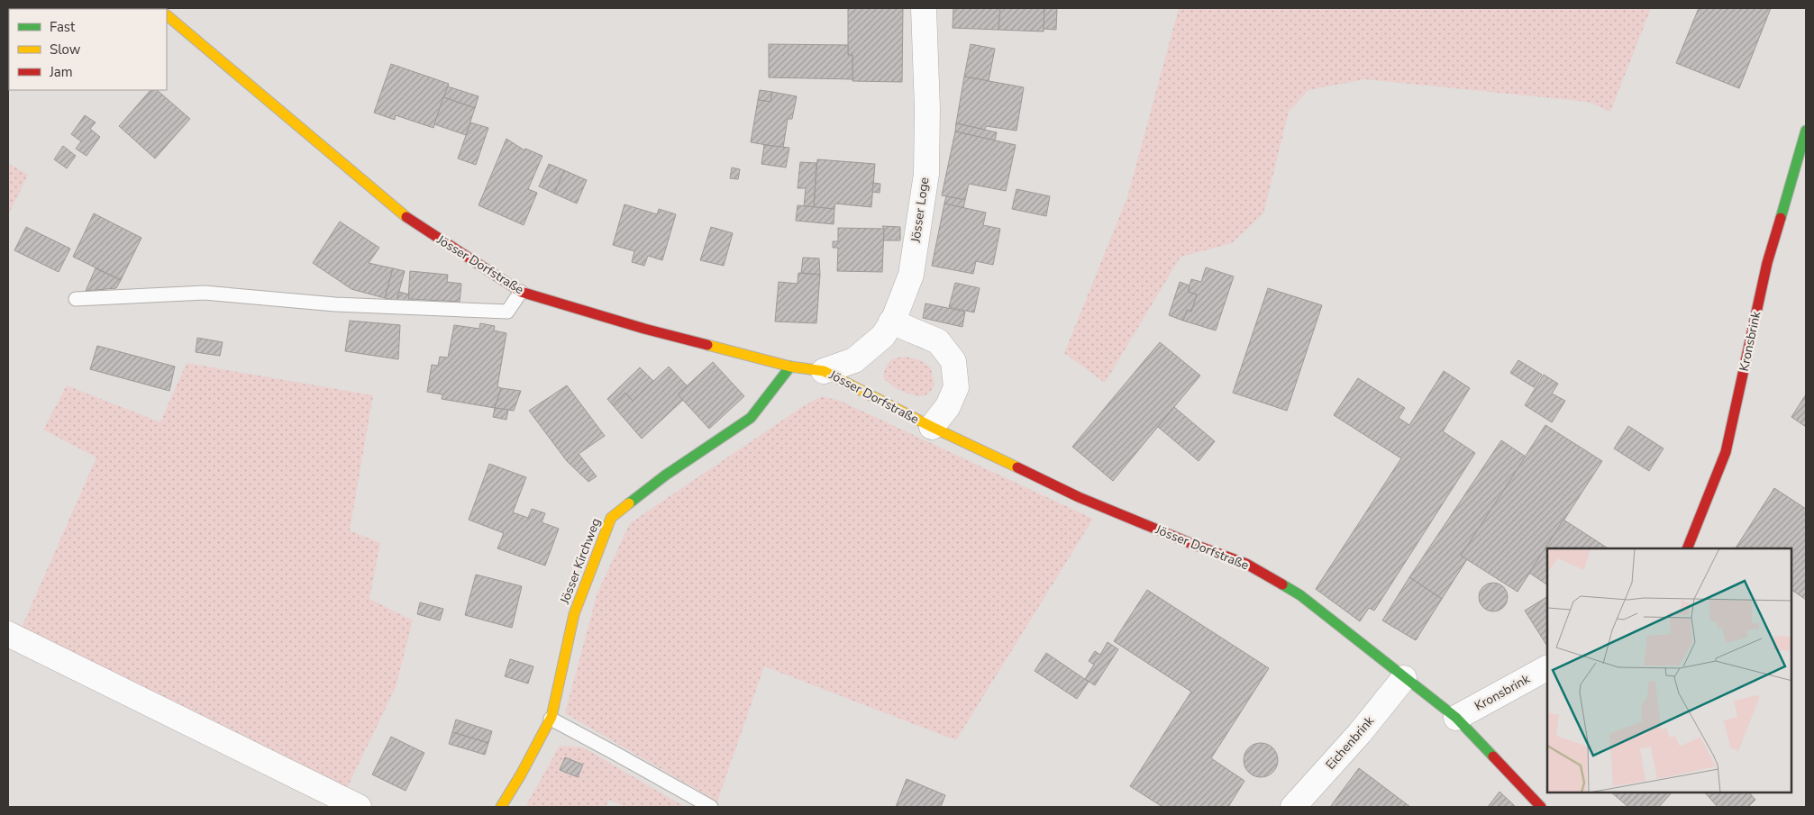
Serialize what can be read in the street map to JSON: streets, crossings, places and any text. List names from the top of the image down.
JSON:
{
  "streets": {
    "street": [
      "Jösser Loge",
      "Jösser Dorfstraße",
      "Kronsbrink",
      "Jösser Kirchweg",
      "Eichenbrink"
    ]
  },
  "crossings": [
    ["Jösser Loge", "Jösser Dorfstraße"],
    ["Jösser Dorfstraße", "Kronsbrink"],
    ["Jösser Dorfstraße", "Jösser Kirchweg"],
    ["Jösser Dorfstraße", "Eichenbrink"]
  ],
  "legend": ["Fast", "Slow", "Jam"]
}
